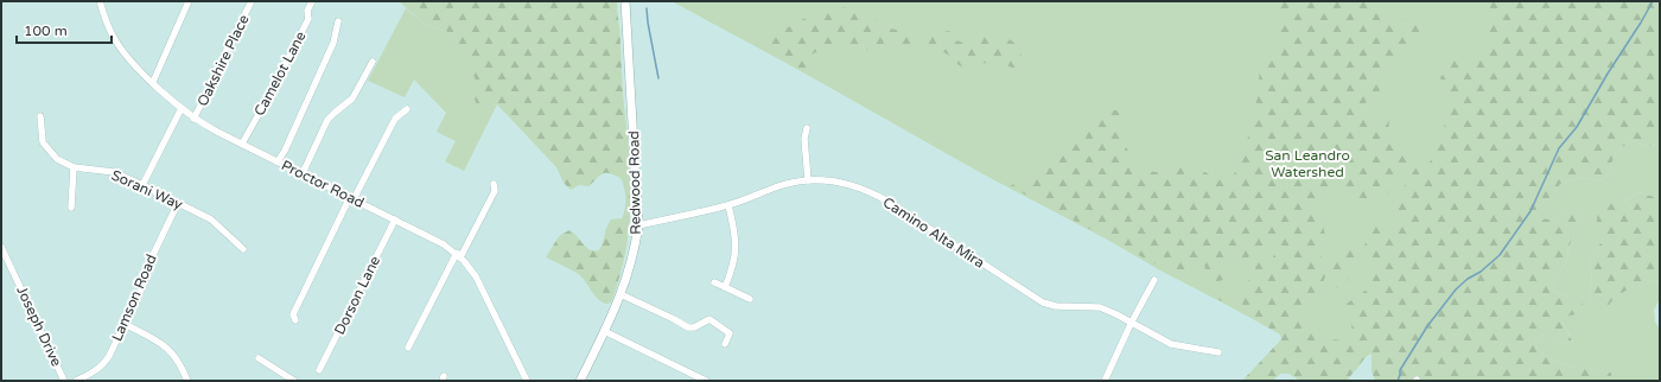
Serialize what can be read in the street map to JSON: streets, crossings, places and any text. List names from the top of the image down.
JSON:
{
  "streets": {
    "main road": ["Redwood Road"],
    "street": [
      "Oakshire Place",
      "Camelot Lane",
      "Proctor Road",
      "Sorani Way",
      "Camino Alta Mira",
      "Dorson Lane",
      "Lamson Road",
      "Joseph Drive"
    ]
  },
  "crossings": [
    ["Oakshire Place", "Proctor Road"],
    ["Camelot Lane", "Proctor Road"],
    ["Redwood Road", "Camino Alta Mira"],
    ["Proctor Road", "Dorson Lane"],
    ["Sorani Way", "Lamson Road"]
  ],
  "parks": ["San Leandro Watershed"],
  "scale_bar": "100 m"
}
